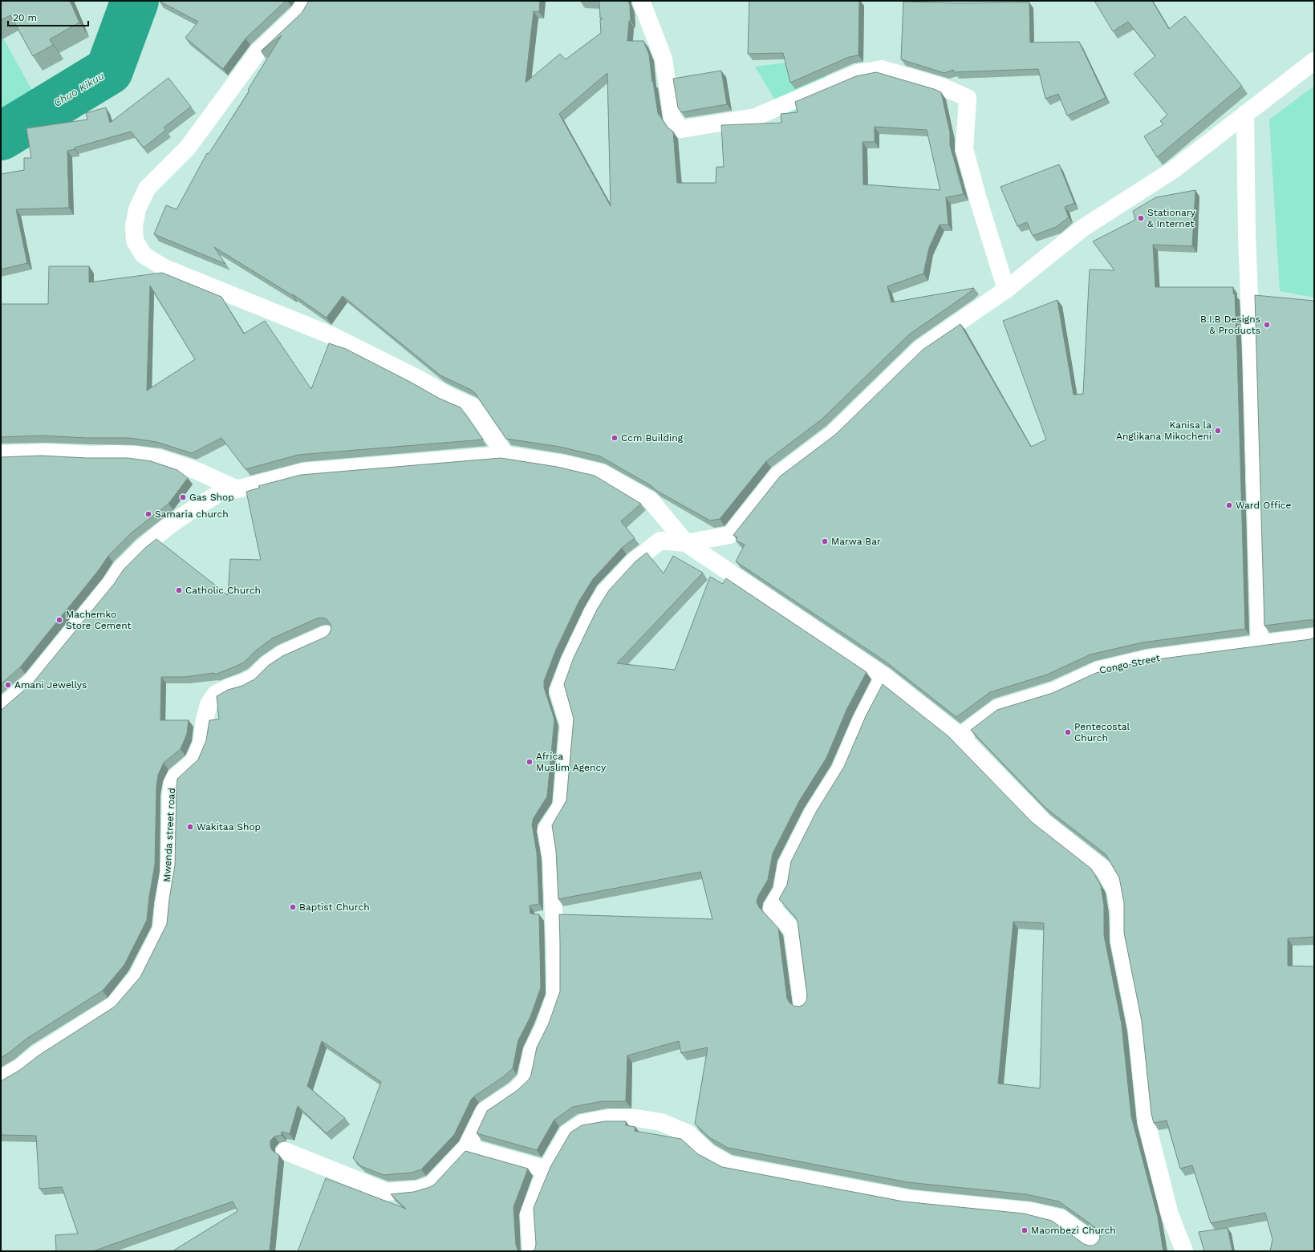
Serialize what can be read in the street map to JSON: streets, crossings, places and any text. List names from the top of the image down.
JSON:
{
  "streets": {
    "street": ["Congo Street", "Mwenda street road"]
  },
  "water": ["Chuo Kikuu"],
  "places": [
    "Stationary & Internet",
    "B.I.B Designs & Products",
    "Kanisa la Anglikana Mikocheni",
    "Ccm Building",
    "Gas Shop",
    "Ward Office",
    "Samaria church",
    "Marwa Bar",
    "Catholic Church",
    "Machemko Store Cement",
    "Amani Jewellys",
    "Pentecostal Church",
    "Africa Muslim Agency",
    "Wakitaa Shop",
    "Baptist Church",
    "Maombezi Church"
  ],
  "scale_bar": "20 m"
}
